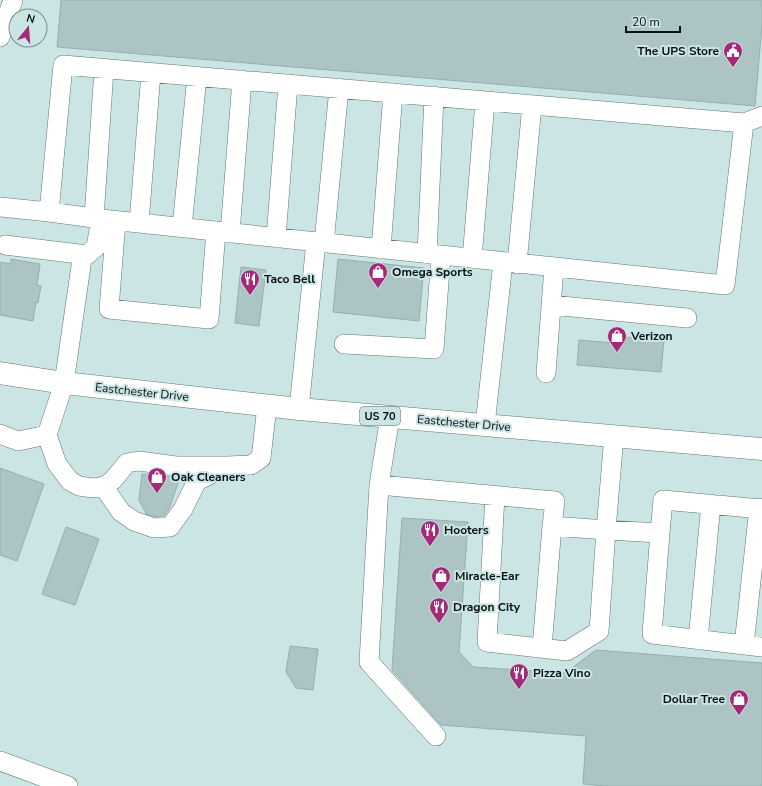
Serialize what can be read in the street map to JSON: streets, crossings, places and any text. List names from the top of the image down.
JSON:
{
  "streets": {
    "main road": ["Eastchester Drive", "US 70"]
  },
  "places": {
    "public building": ["The UPS Store"],
    "shop": [
      "Omega Sports",
      "Verizon",
      "Oak Cleaners",
      "Miracle-Ear",
      "Dollar Tree"
    ],
    "restaurant": [
      "Taco Bell",
      "Hooters",
      "Dragon City",
      "Pizza Vino"
    ]
  },
  "scale_bar": "20 m",
  "north": "top"
}
